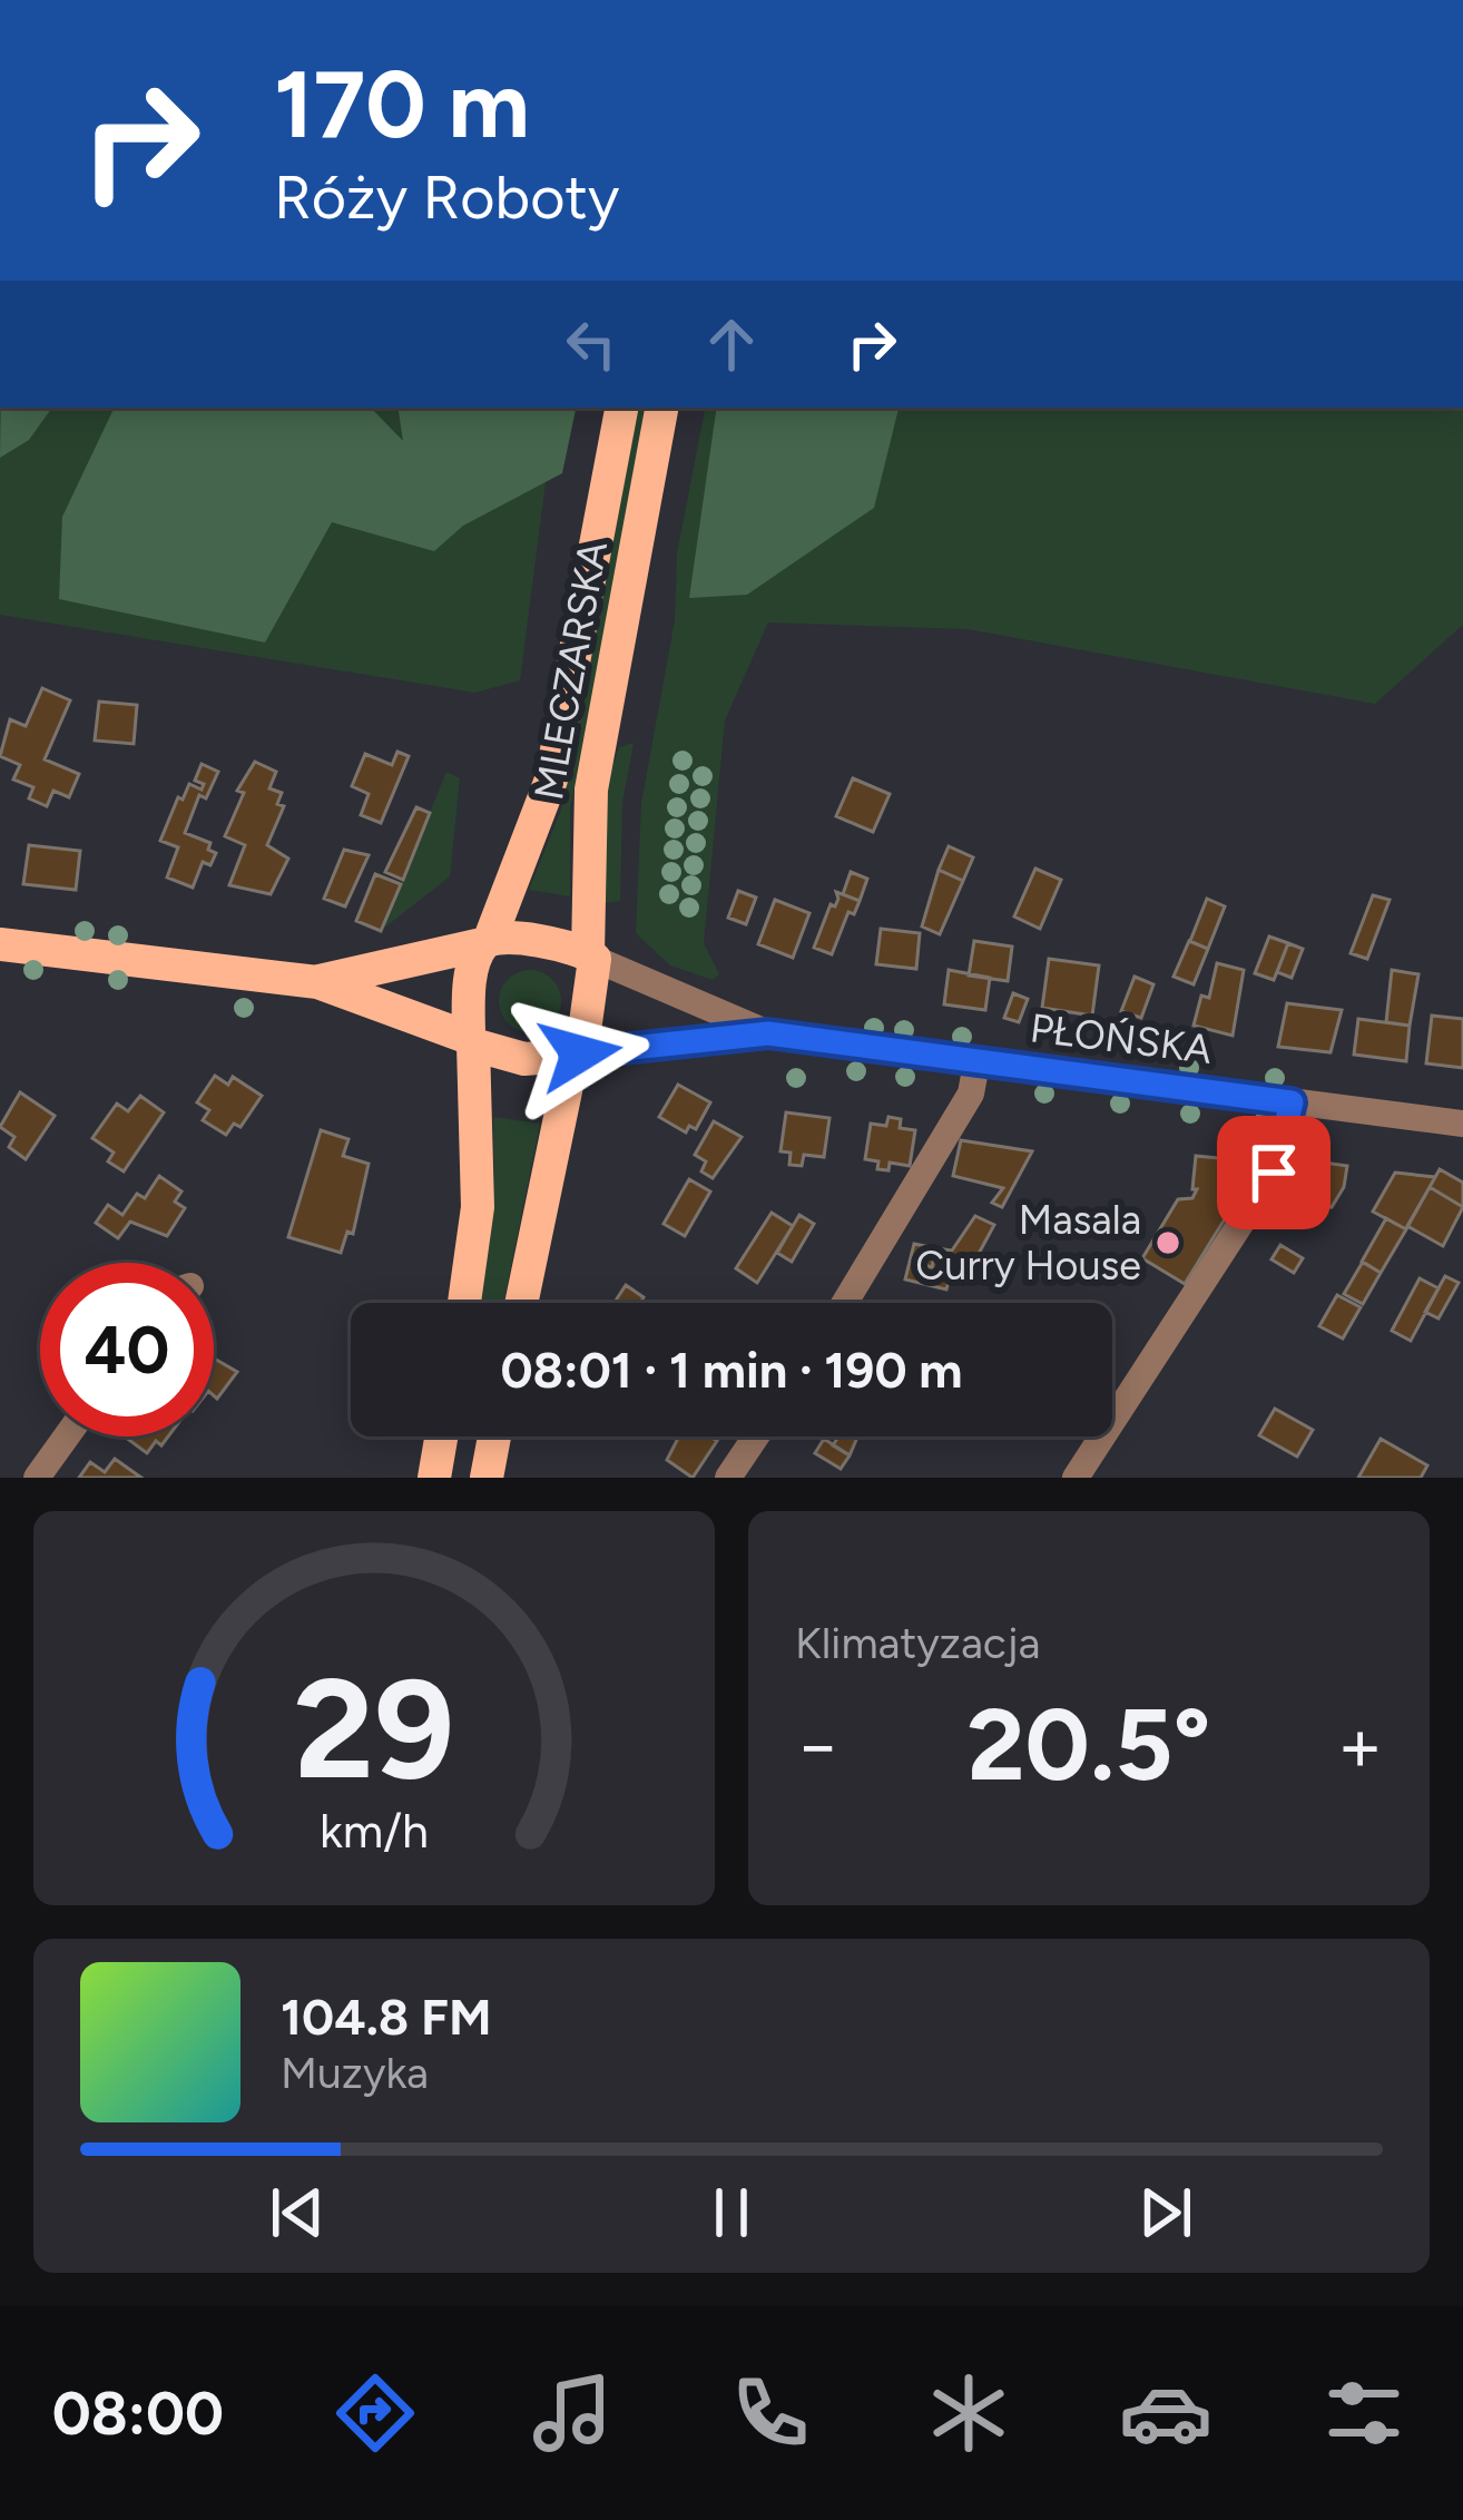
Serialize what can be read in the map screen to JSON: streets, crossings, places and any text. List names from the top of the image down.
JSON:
{
  "streets": {
    "main road": ["MLECZARSKA"],
    "street": ["PŁOŃSKA"]
  },
  "crossings": [
    ["MLECZARSKA", "PŁOŃSKA"]
  ],
  "places": ["Masala Curry House"],
  "page": {
    "turn": ["170 m", "Róży Roboty"],
    "limit": "40",
    "trip": "08:01 · 1 min · 190 m",
    "tile": "Klimatyzacja",
    "heat": ["−", "20.5°", "+"],
    "song": ["104.8 FM", "Muzyka"],
    "tabs": "08:00",
    "gauge": ["29", "km/h"]
  }
}
